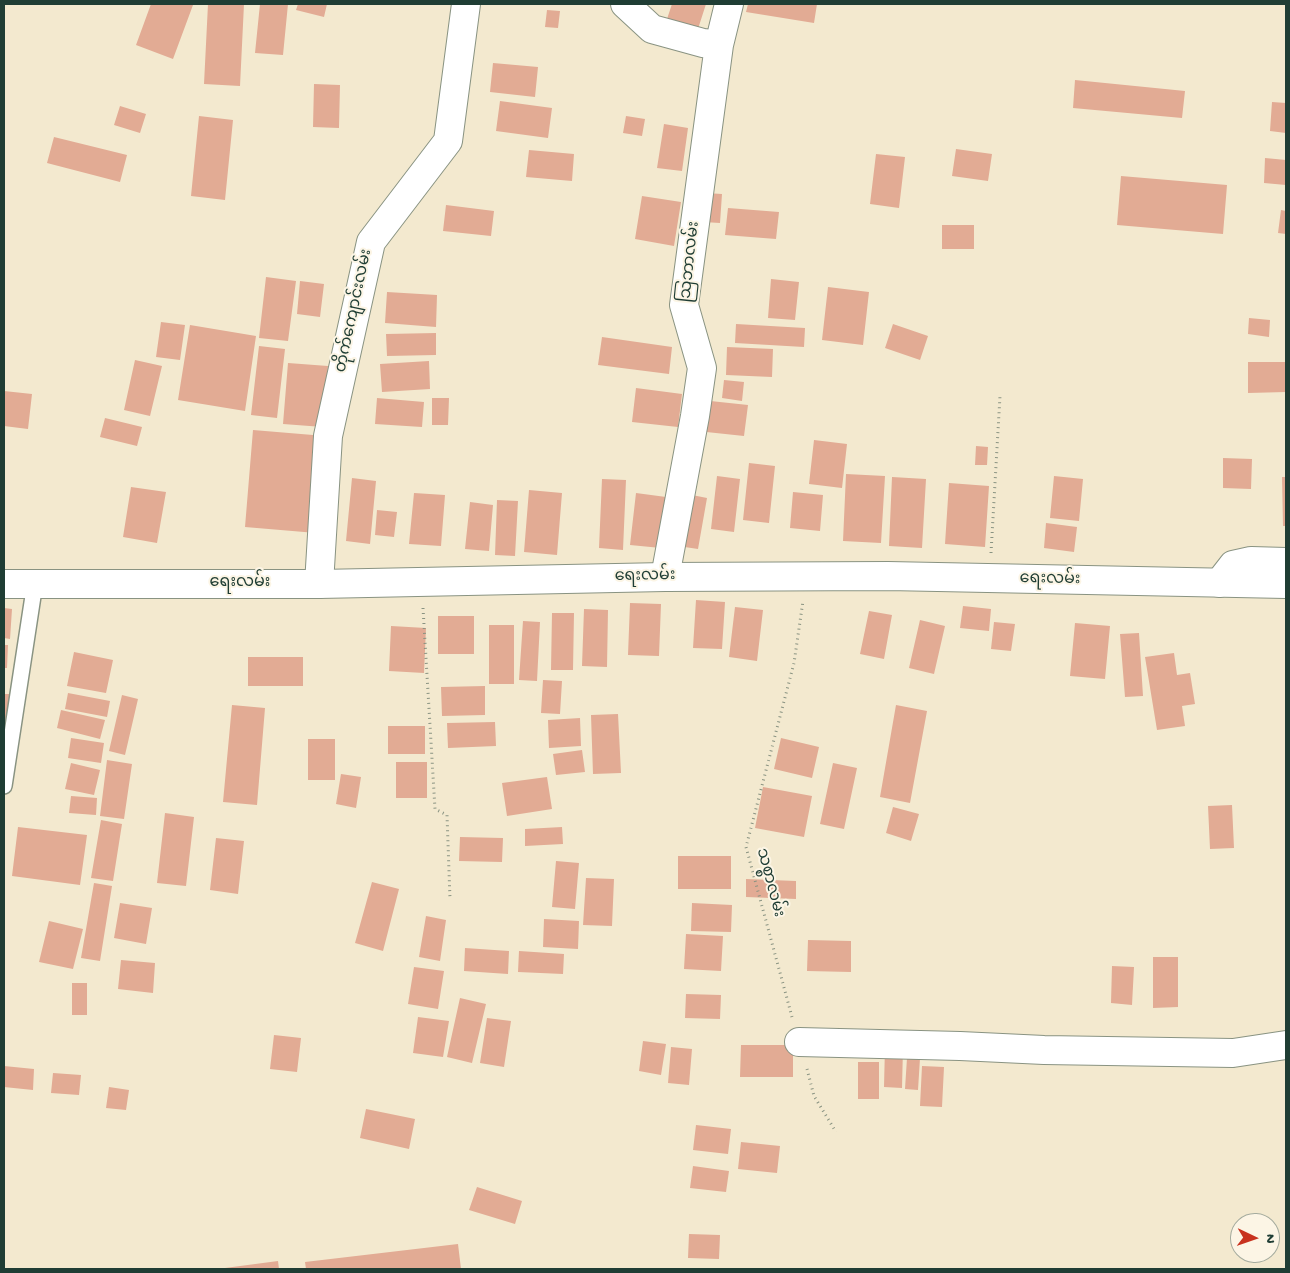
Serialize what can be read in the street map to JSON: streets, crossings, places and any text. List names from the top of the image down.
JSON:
{
  "streets": {
    "street": ["သြဘာလမ်း", "တိုက်ကျောင်းလမ်း", "ရေးလမ်း"],
    "path": ["သစ္စာလမ်း"]
  },
  "crossings": [
    ["သြဘာလမ်း", "ရေးလမ်း"],
    ["တိုက်ကျောင်းလမ်း", "ရေးလမ်း"],
    ["ရေးလမ်း", "သစ္စာလမ်း"]
  ],
  "north": "right"
}
